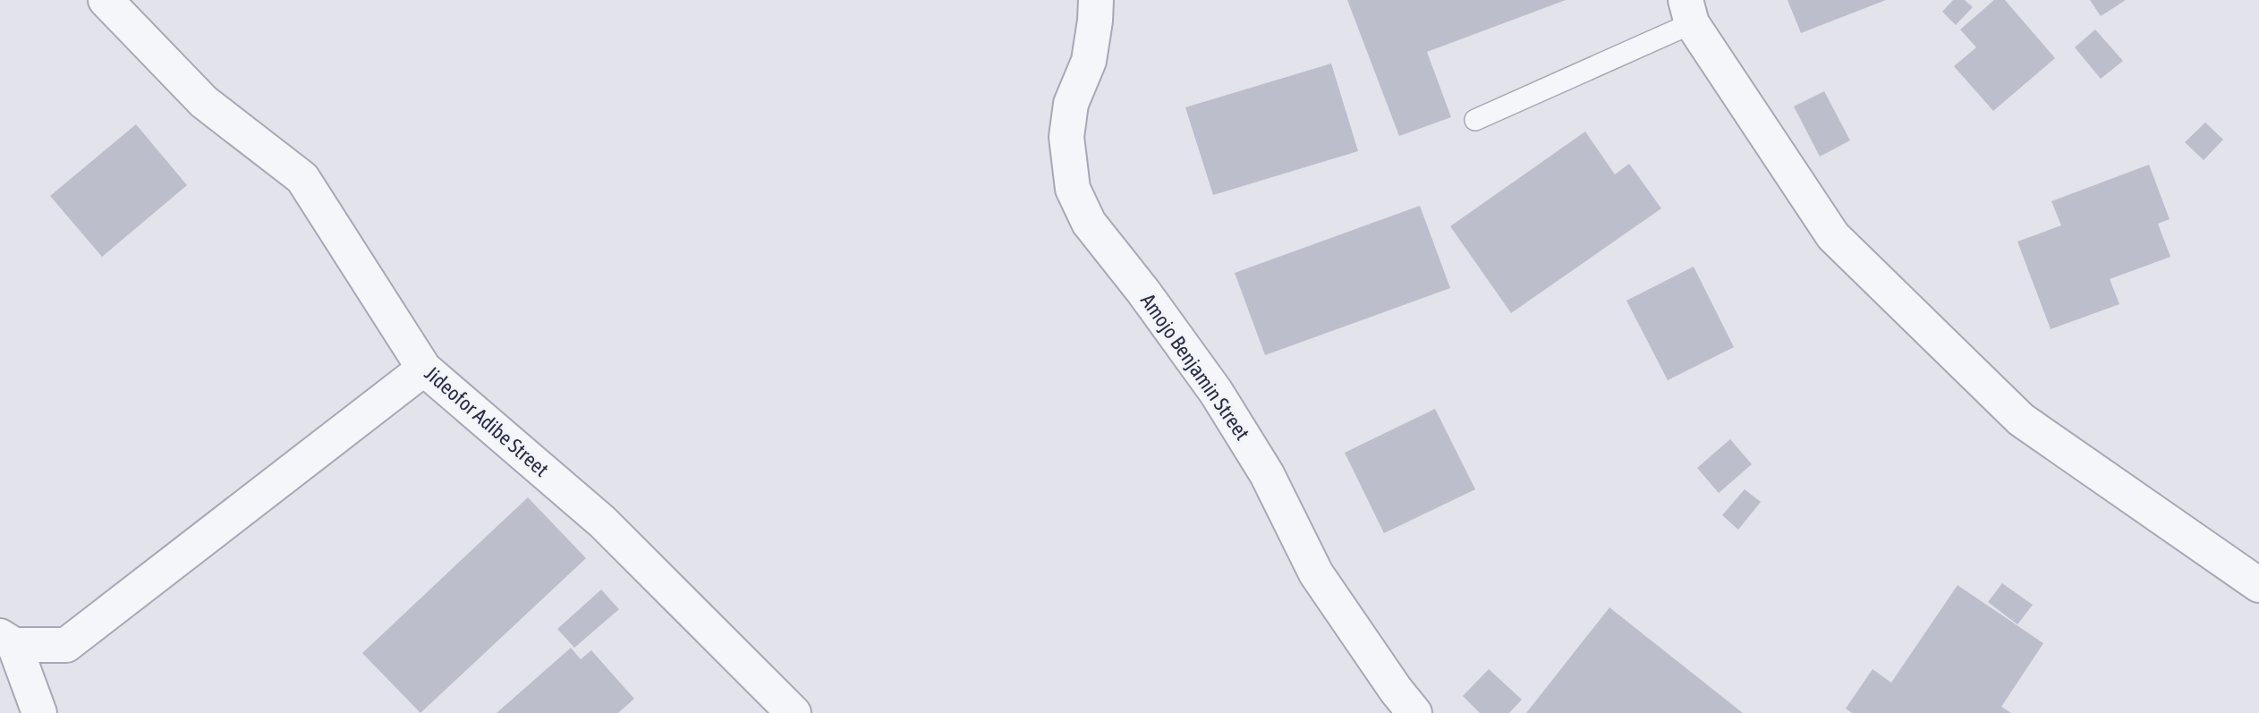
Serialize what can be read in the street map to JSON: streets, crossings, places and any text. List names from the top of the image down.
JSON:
{
  "streets": {
    "street": ["Amojo Benjamin Street", "Jideofor Adibe Street"]
  }
}
